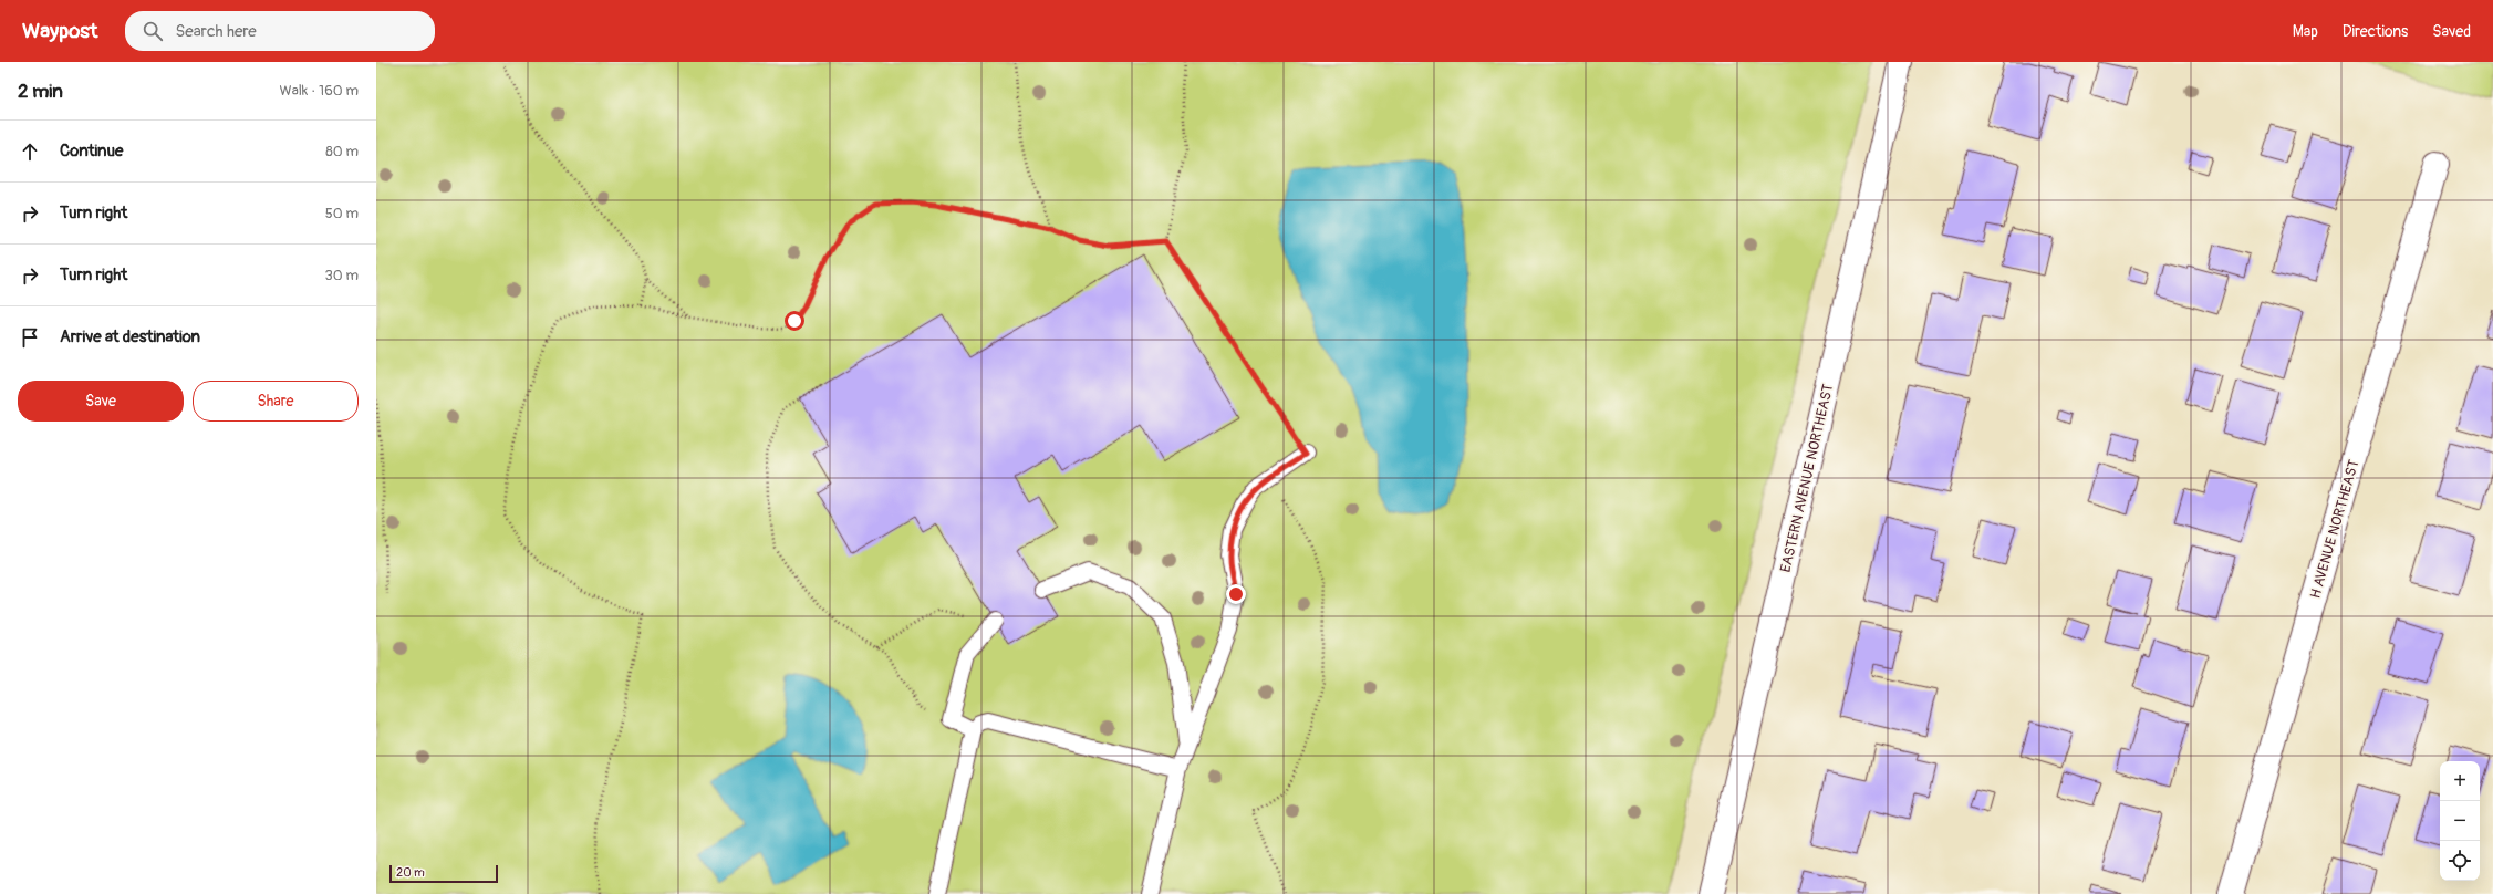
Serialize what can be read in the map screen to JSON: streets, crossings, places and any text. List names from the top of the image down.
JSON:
{
  "streets": {
    "street": ["EASTERN AVENUE NORTHEAST", "H AVENUE NORTHEAST"]
  },
  "scale_bar": "20 m",
  "page": {
    "header": "Waypost",
    "search": "Search here",
    "nav": ["Map", "Directions", "Saved"],
    "heading": ["2 min", "Walk · 160 m"],
    "list": [
      ["Continue", "80 m"],
      ["Turn right", "50 m"],
      ["Turn right", "30 m"],
      "Arrive at destination"
    ],
    "buttons": ["Save", "Share"],
    "map_buttons": ["+", "−"],
    "scale": "20 m"
  }
}
